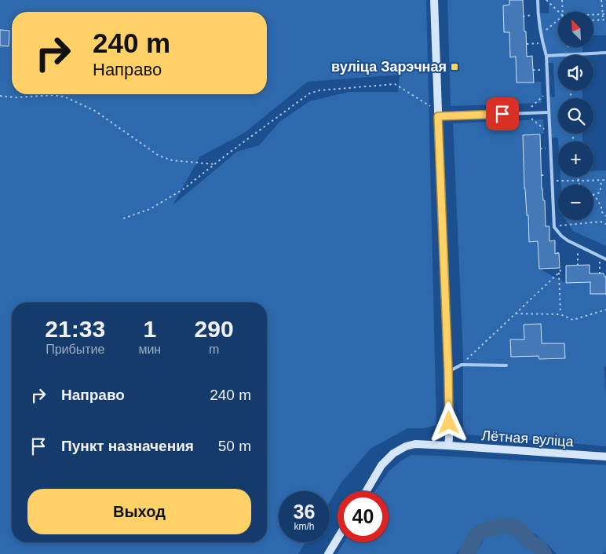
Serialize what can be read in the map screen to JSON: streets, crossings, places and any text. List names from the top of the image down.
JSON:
{
  "streets": {
    "street": ["Лётная вуліца"]
  },
  "places": {
    "transit": ["вуліца Зарэчная"]
  },
  "north": "top left",
  "page": {
    "map_buttons": ["+", "−"],
    "turn": ["240 m", "Направо"],
    "eta": [
      "21:33",
      "Прибытие",
      "1",
      "мин",
      "290",
      "m"
    ],
    "list": [
      {
        "name": "Направо",
        "value": "240 m"
      },
      {
        "name": "Пункт назначения",
        "value": "50 m"
      }
    ],
    "buttons": "Выход",
    "speed": "36 km/h",
    "limit": "40"
  }
}
